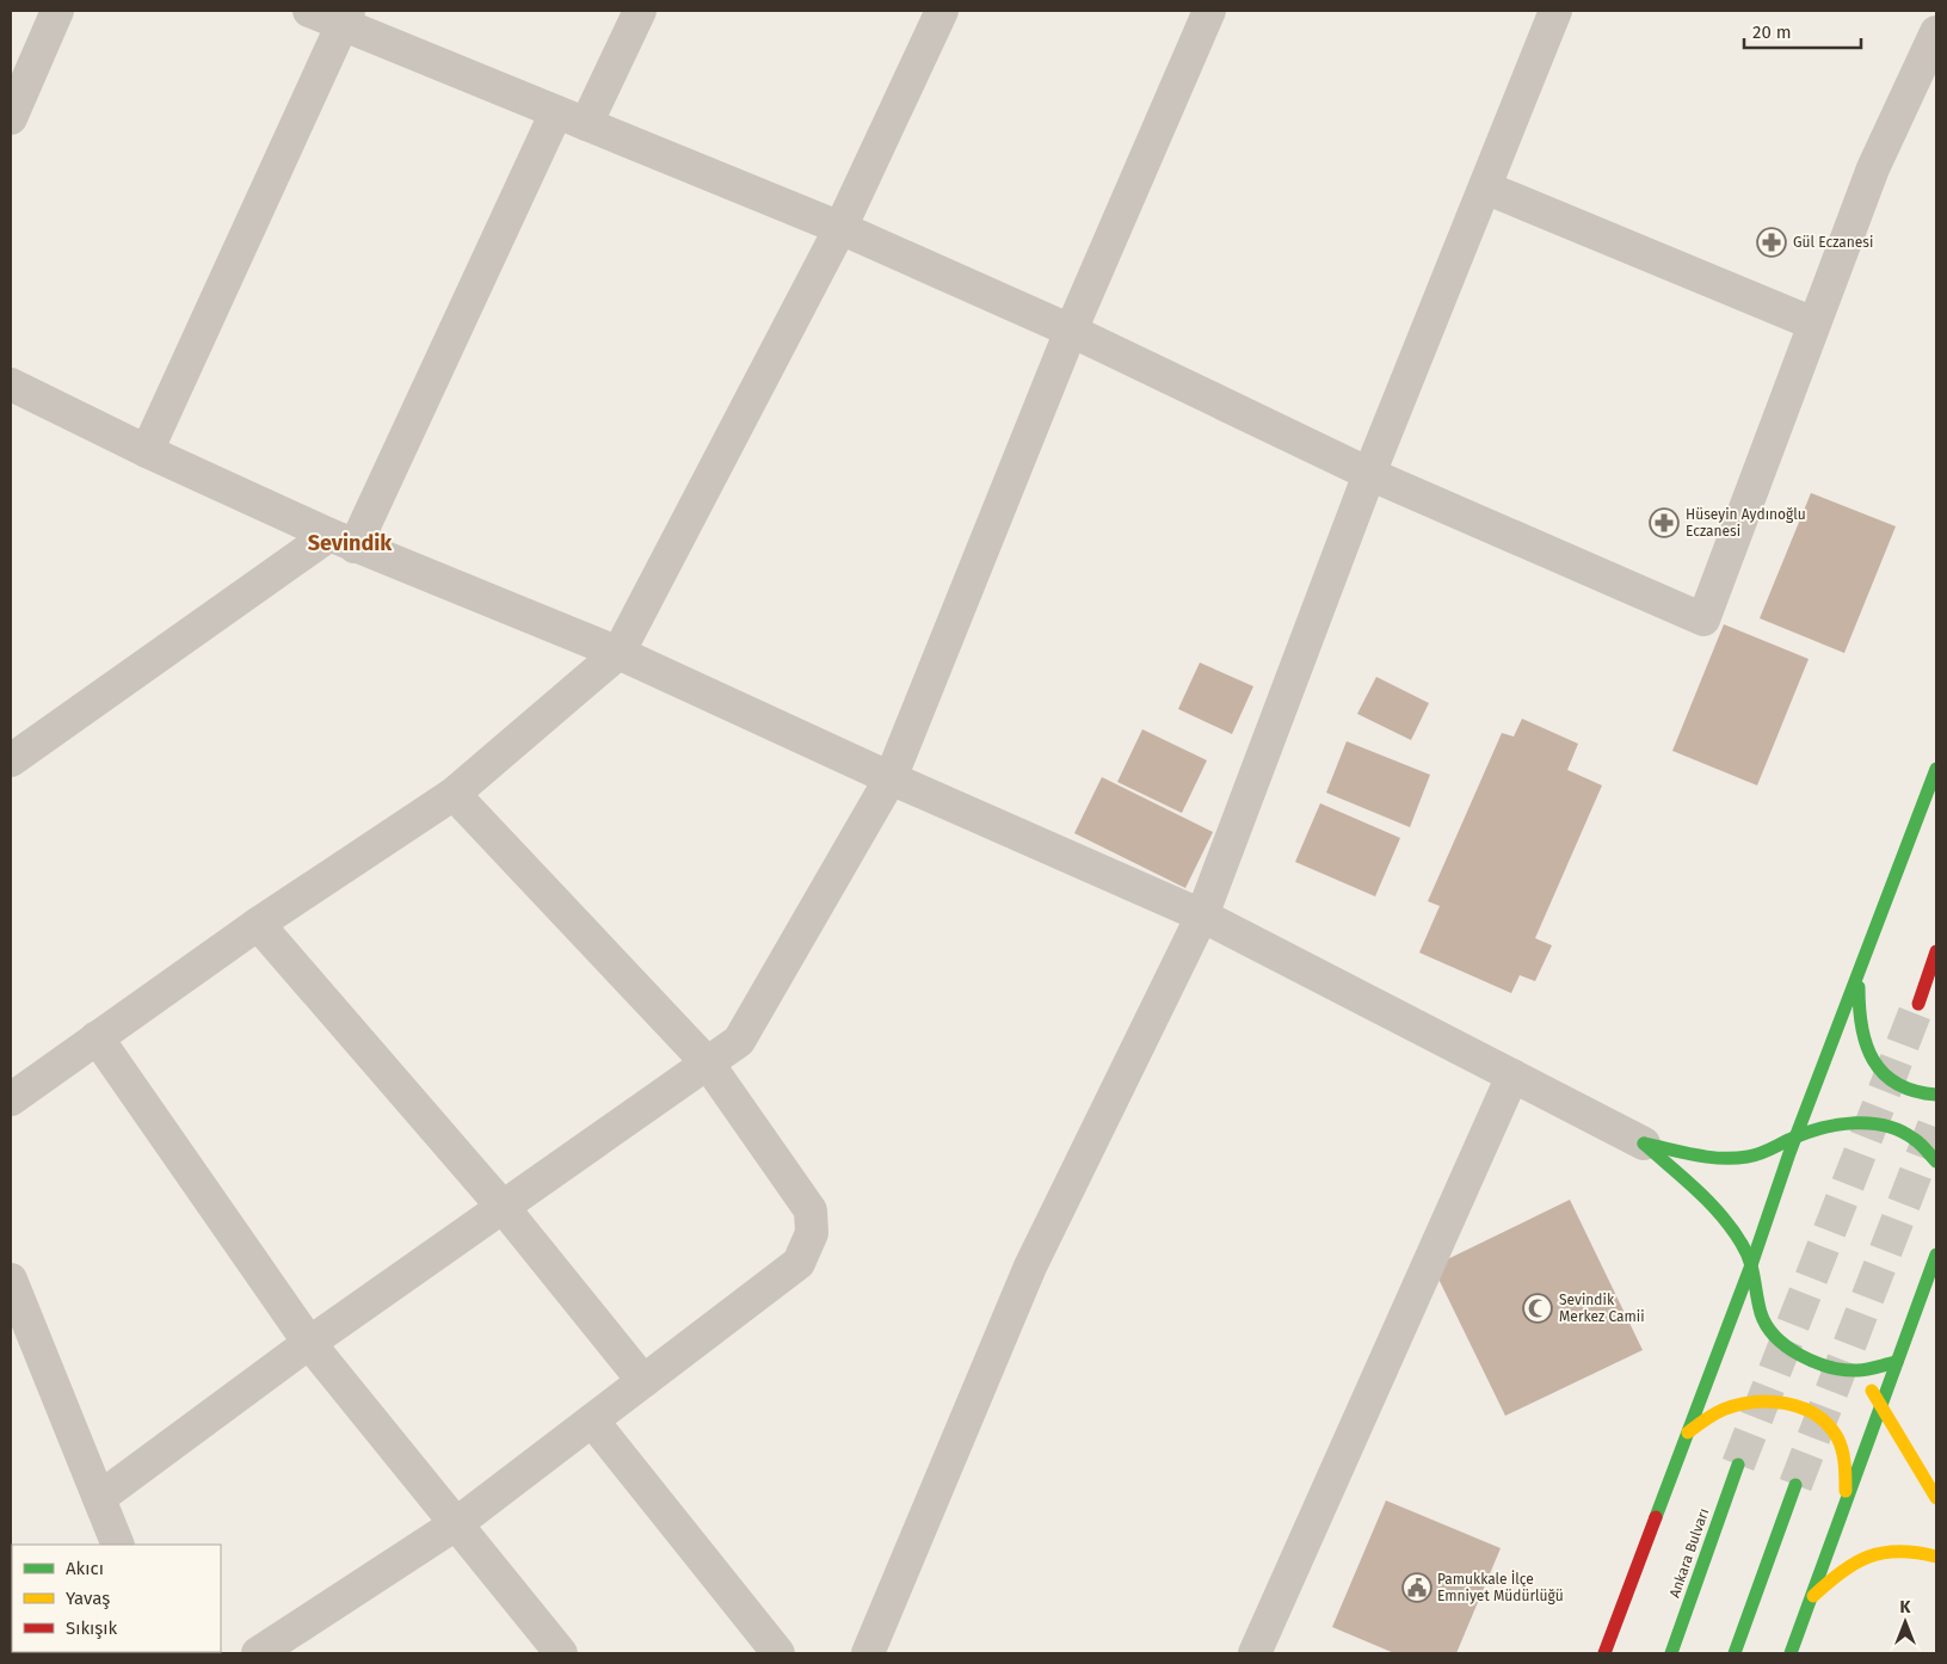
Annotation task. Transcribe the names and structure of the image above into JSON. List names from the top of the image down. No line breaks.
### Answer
{"streets":{"main road":["Ankara Bulvarı"]},"districts":["Sevindik"],"places":{"pharmacy":["Gül Eczanesi","Hüseyin Aydınoğlu Eczanesi"],"mosque":["Sevindik Merkez Camii"],"public building":["Pamukkale İlçe Emniyet Müdürlüğü"]},"legend":["Akıcı","Yavaş","Sıkışık"],"scale_bar":"20 m","north":"top"}
